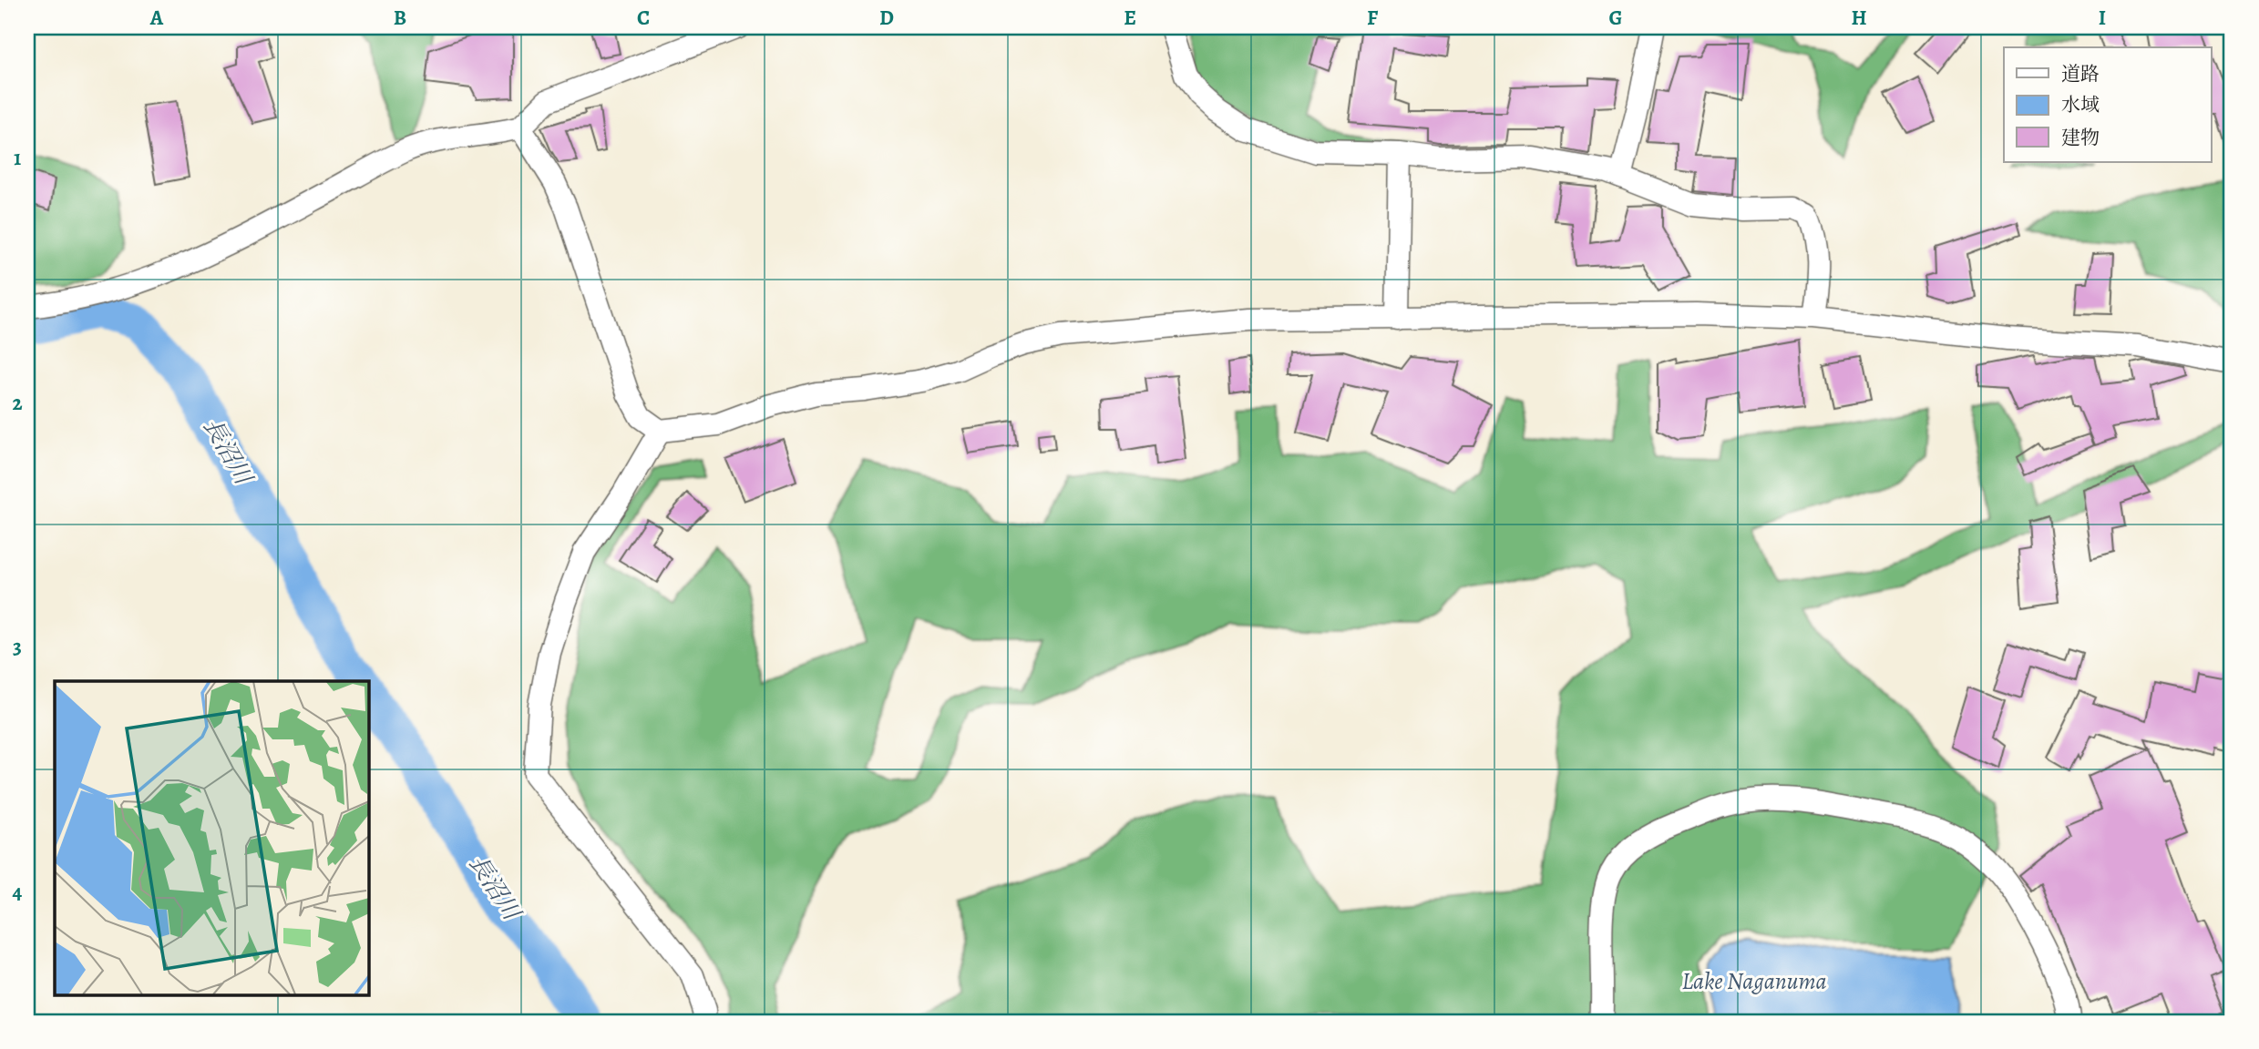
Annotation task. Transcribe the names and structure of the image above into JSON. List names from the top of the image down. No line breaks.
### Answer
{"water":["長沼川","Lake Naganuma"],"legend":["道路","水域","建物"],"grid":{"columns":["A","B","C","D","E","F","G","H","I"],"rows":["1","2","3","4"]}}
